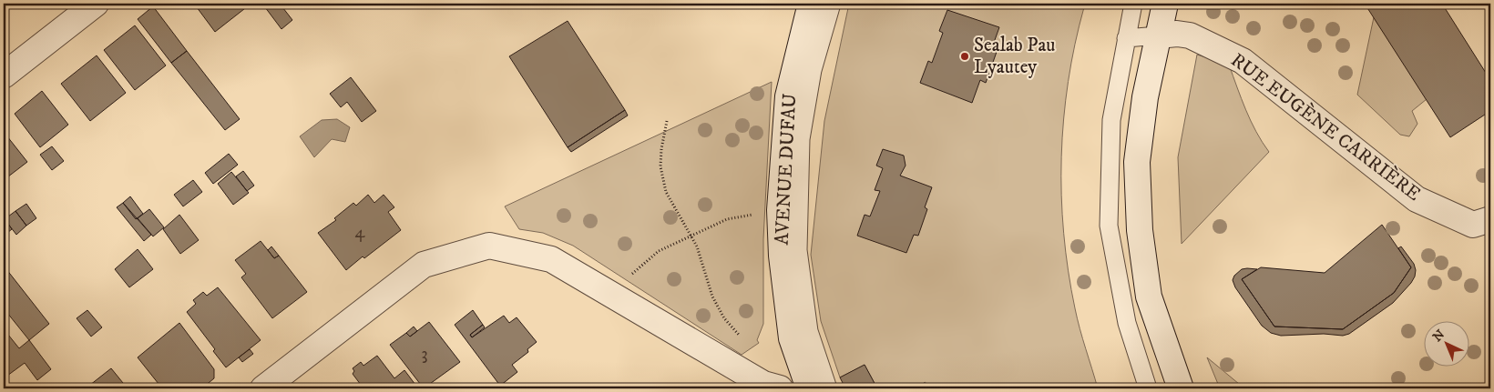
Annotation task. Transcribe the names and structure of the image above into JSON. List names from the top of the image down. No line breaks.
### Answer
{"streets":{"street":["RUE EUGÈNE CARRIÈRE","AVENUE DUFAU"]},"places":["Sealab Pau Lyautey"],"house_numbers":["4","3"],"north":"top left"}
